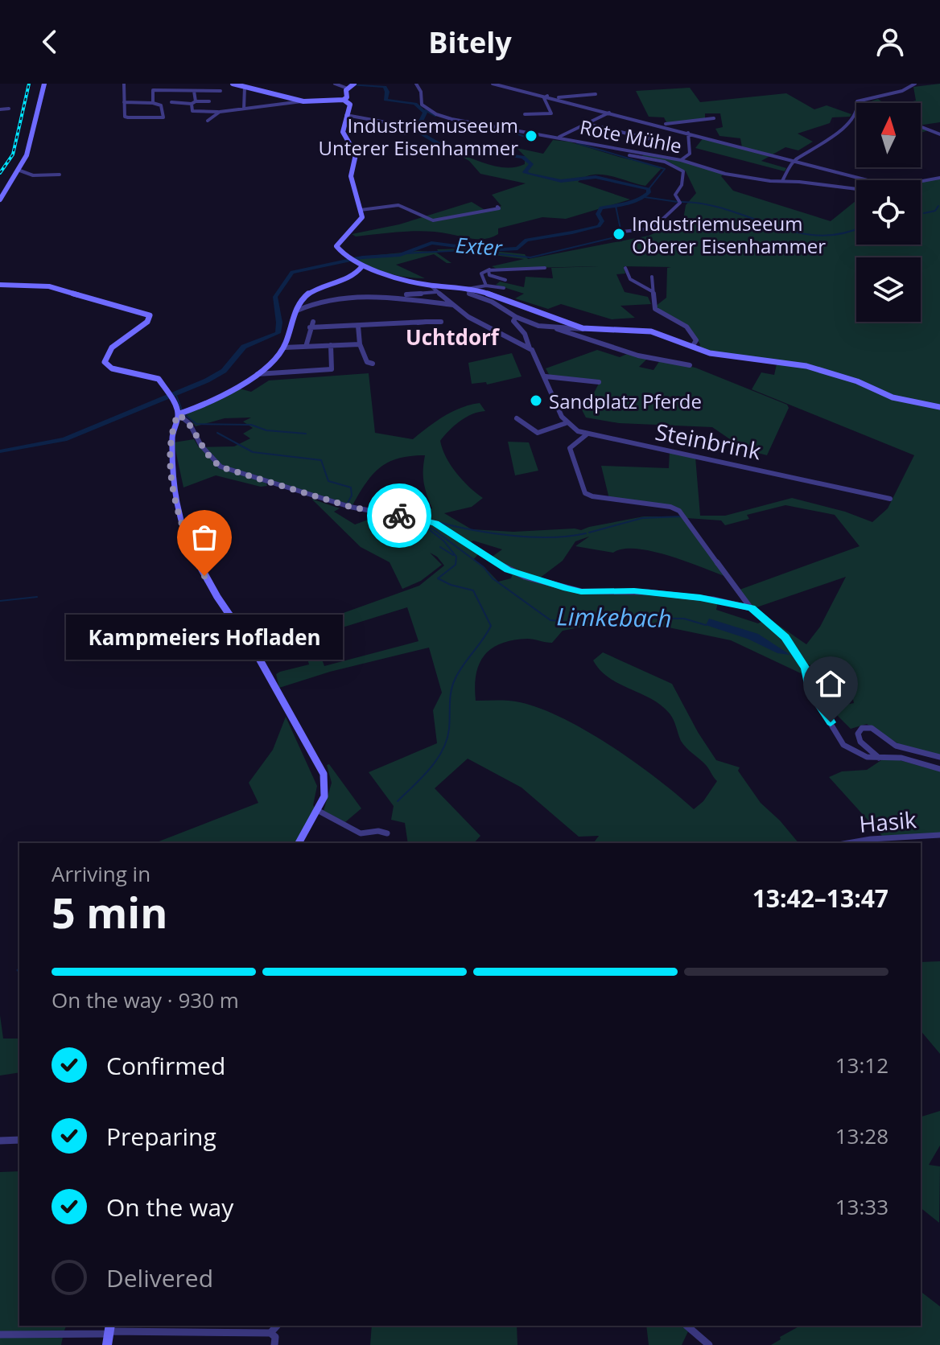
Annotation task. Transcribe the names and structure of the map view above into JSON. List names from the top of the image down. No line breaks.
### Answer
{"streets":{"street":["Rote Mühle","Steinbrink","Hasik"]},"districts":["Uchtdorf"],"water":["Exter","Limkebach"],"places":["Industriemuseeum Unterer Eisenhammer","Industriemuseeum Oberer Eisenhammer","Sandplatz Pferde","Kampmeiers Hofladen"],"north":"top","page":{"header":"Bitely","bubble":"Kampmeiers Hofladen","heading":["5 min","Arriving in","13:42–13:47"],"bar":"On the way · 930 m","list":[["Confirmed","13:12"],["Preparing","13:28"],["On the way","13:33"],"Delivered"]}}
